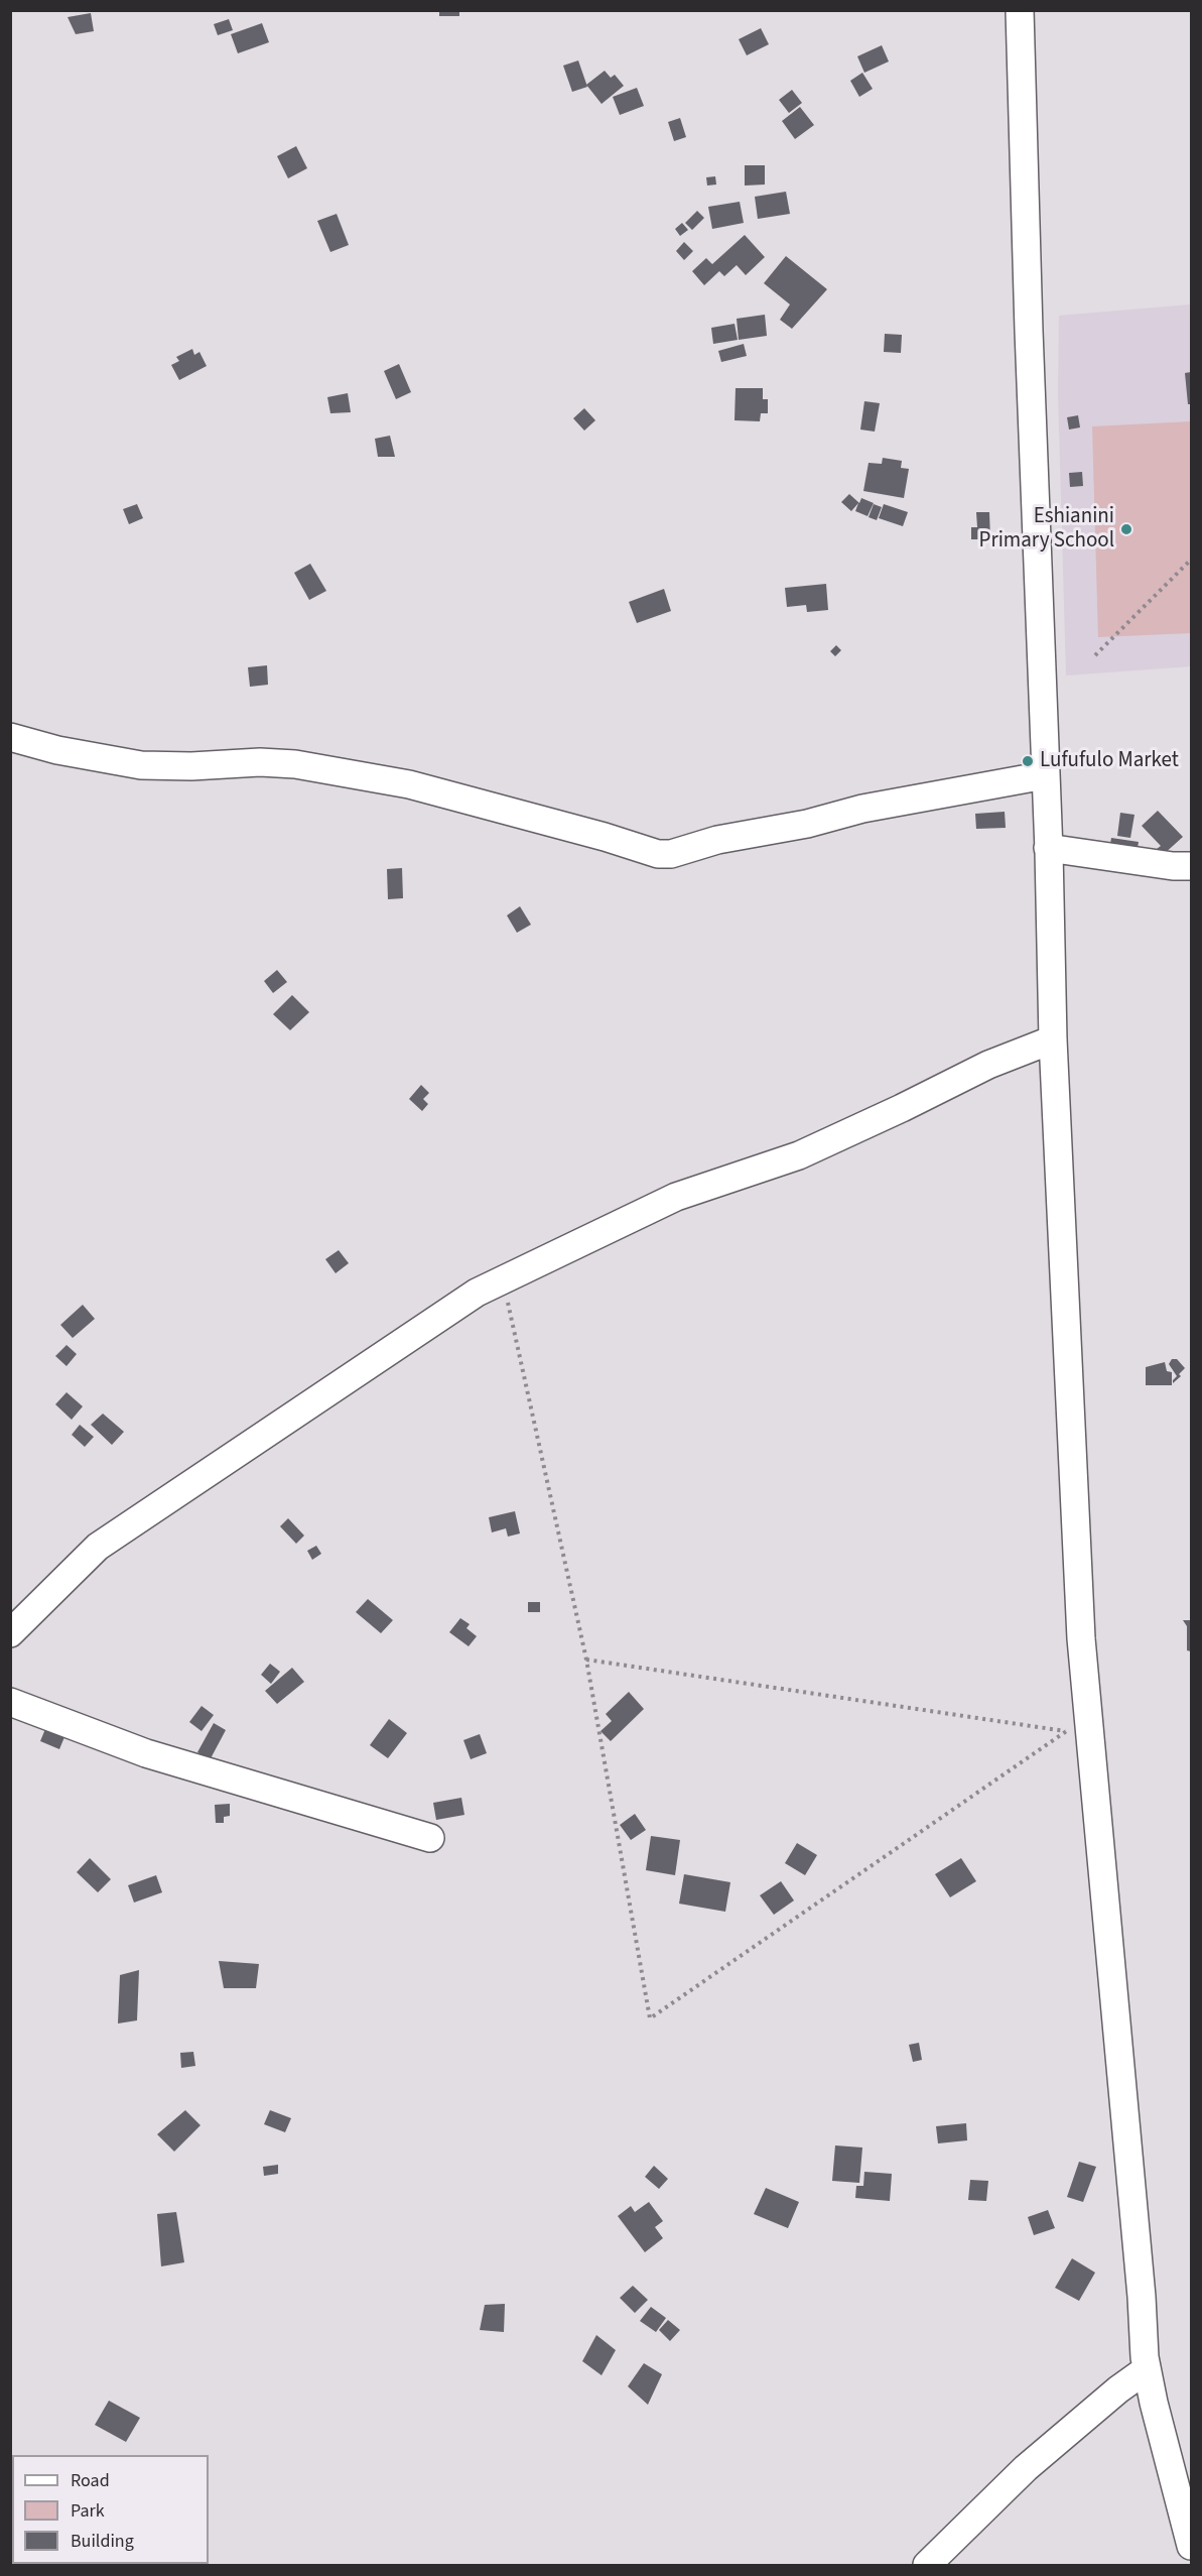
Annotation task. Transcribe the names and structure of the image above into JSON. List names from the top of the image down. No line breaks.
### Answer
{"places":["Eshianini Primary School","Lufufulo Market"],"legend":["Road","Park","Building"]}
